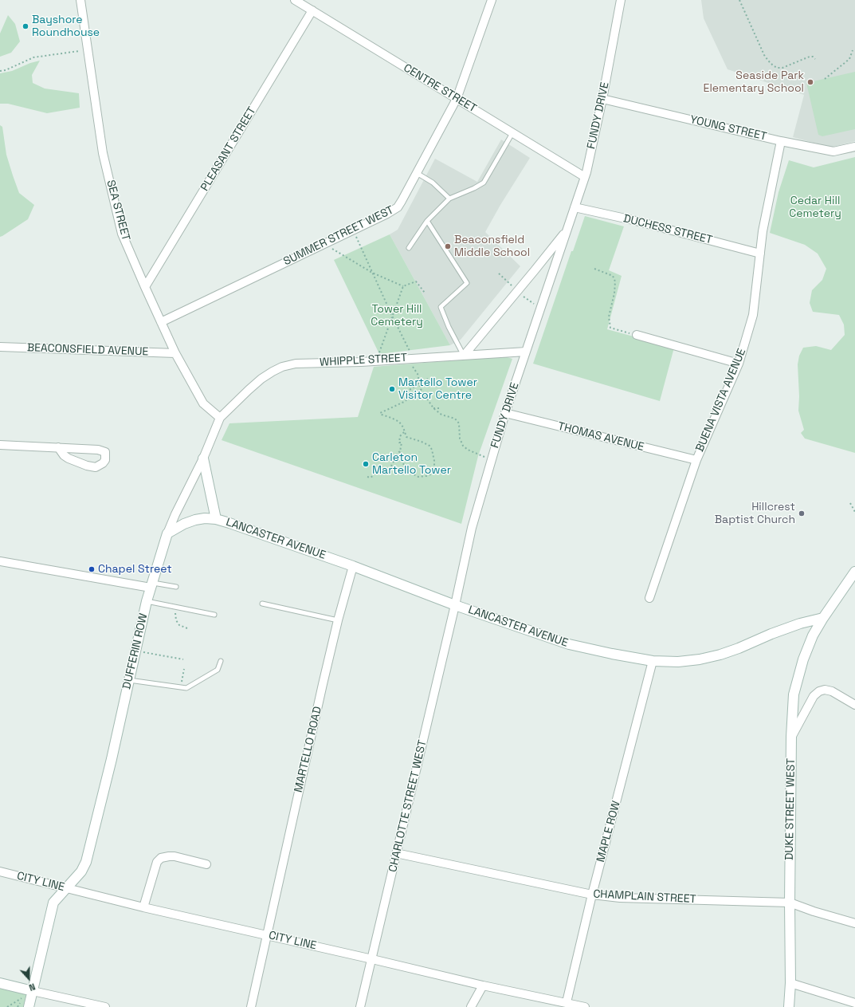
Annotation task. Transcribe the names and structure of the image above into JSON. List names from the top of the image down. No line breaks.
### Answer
{"streets":{"street":["CENTRE STREET","FUNDY DRIVE","YOUNG STREET","PLEASANT STREET","SEA STREET","DUCHESS STREET","SUMMER STREET WEST","BEACONSFIELD AVENUE","WHIPPLE STREET","BUENA VISTA AVENUE","THOMAS AVENUE","LANCASTER AVENUE","DUFFERIN ROW","MARTELLO ROAD","CHARLOTTE STREET WEST","DUKE STREET WEST","MAPLE ROW","CITY LINE","CHAMPLAIN STREET"]},"crossings":[["CENTRE STREET","FUNDY DRIVE"],["CENTRE STREET","PLEASANT STREET"],["CENTRE STREET","SUMMER STREET WEST"],["FUNDY DRIVE","YOUNG STREET"],["FUNDY DRIVE","DUCHESS STREET"],["FUNDY DRIVE","WHIPPLE STREET"],["FUNDY DRIVE","THOMAS AVENUE"],["FUNDY DRIVE","LANCASTER AVENUE"],["FUNDY DRIVE","CHARLOTTE STREET WEST"],["YOUNG STREET","BUENA VISTA AVENUE"],["PLEASANT STREET","SEA STREET"],["SEA STREET","SUMMER STREET WEST"],["SEA STREET","BEACONSFIELD AVENUE"],["SEA STREET","WHIPPLE STREET"],["SEA STREET","DUFFERIN ROW"],["DUCHESS STREET","BUENA VISTA AVENUE"],["WHIPPLE STREET","DUFFERIN ROW"],["BUENA VISTA AVENUE","THOMAS AVENUE"],["LANCASTER AVENUE","DUFFERIN ROW"],["LANCASTER AVENUE","MARTELLO ROAD"],["LANCASTER AVENUE","CHARLOTTE STREET WEST"],["LANCASTER AVENUE","DUKE STREET WEST"],["LANCASTER AVENUE","MAPLE ROW"],["DUFFERIN ROW","CITY LINE"],["MARTELLO ROAD","CITY LINE"],["CHARLOTTE STREET WEST","CITY LINE"],["CHARLOTTE STREET WEST","CHAMPLAIN STREET"],["DUKE STREET WEST","CHAMPLAIN STREET"],["MAPLE ROW","CITY LINE"],["MAPLE ROW","CHAMPLAIN STREET"]],"parks":["Cedar Hill Cemetery","Tower Hill Cemetery"],"places":["Bayshore Roundhouse","Seaside Park Elementary School","Beaconsfield Middle School","Martello Tower Visitor Centre","Carleton Martello Tower","Hillcrest Baptist Church","Chapel Street"],"north":"bottom"}
